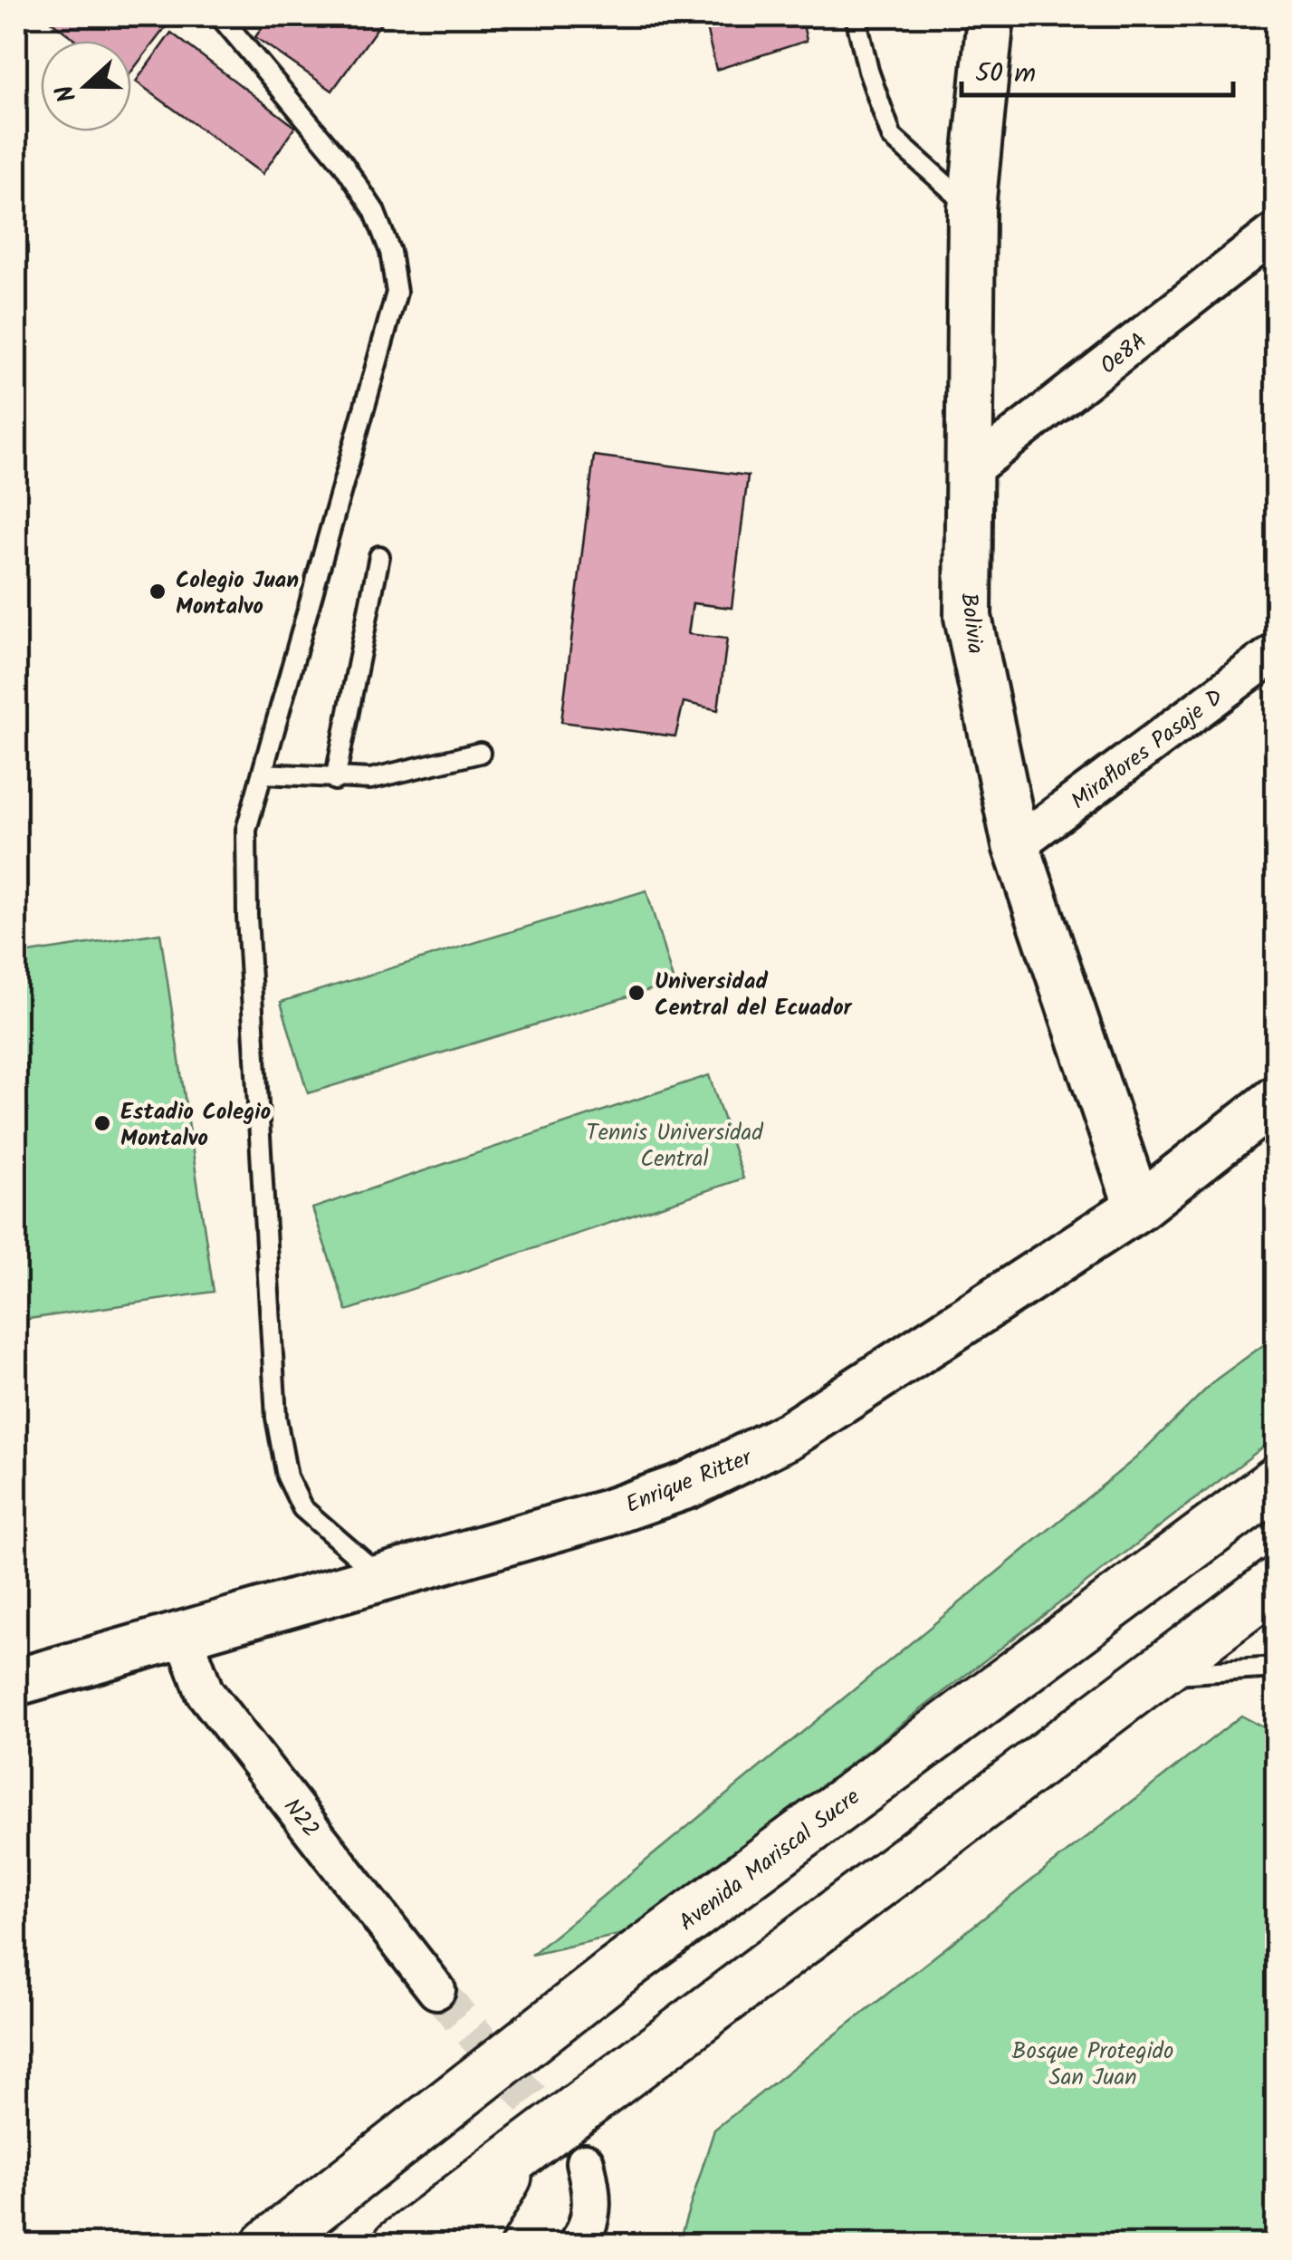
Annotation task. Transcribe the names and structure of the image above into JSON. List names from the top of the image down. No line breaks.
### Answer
{"streets":{"main road":["Avenida Mariscal Sucre"],"street":["Oe8A","Bolivia","Miraflores Pasaje D","Enrique Ritter","N22"]},"crossings":[["Oe8A","Bolivia"],["Bolivia","Miraflores Pasaje D"],["Bolivia","Enrique Ritter"],["Enrique Ritter","N22"]],"parks":["Tennis Universidad Central","Bosque Protegido San Juan"],"places":["Colegio Juan Montalvo","Universidad Central del Ecuador","Estadio Colegio Montalvo"],"scale_bar":"50 m","north":"left"}
